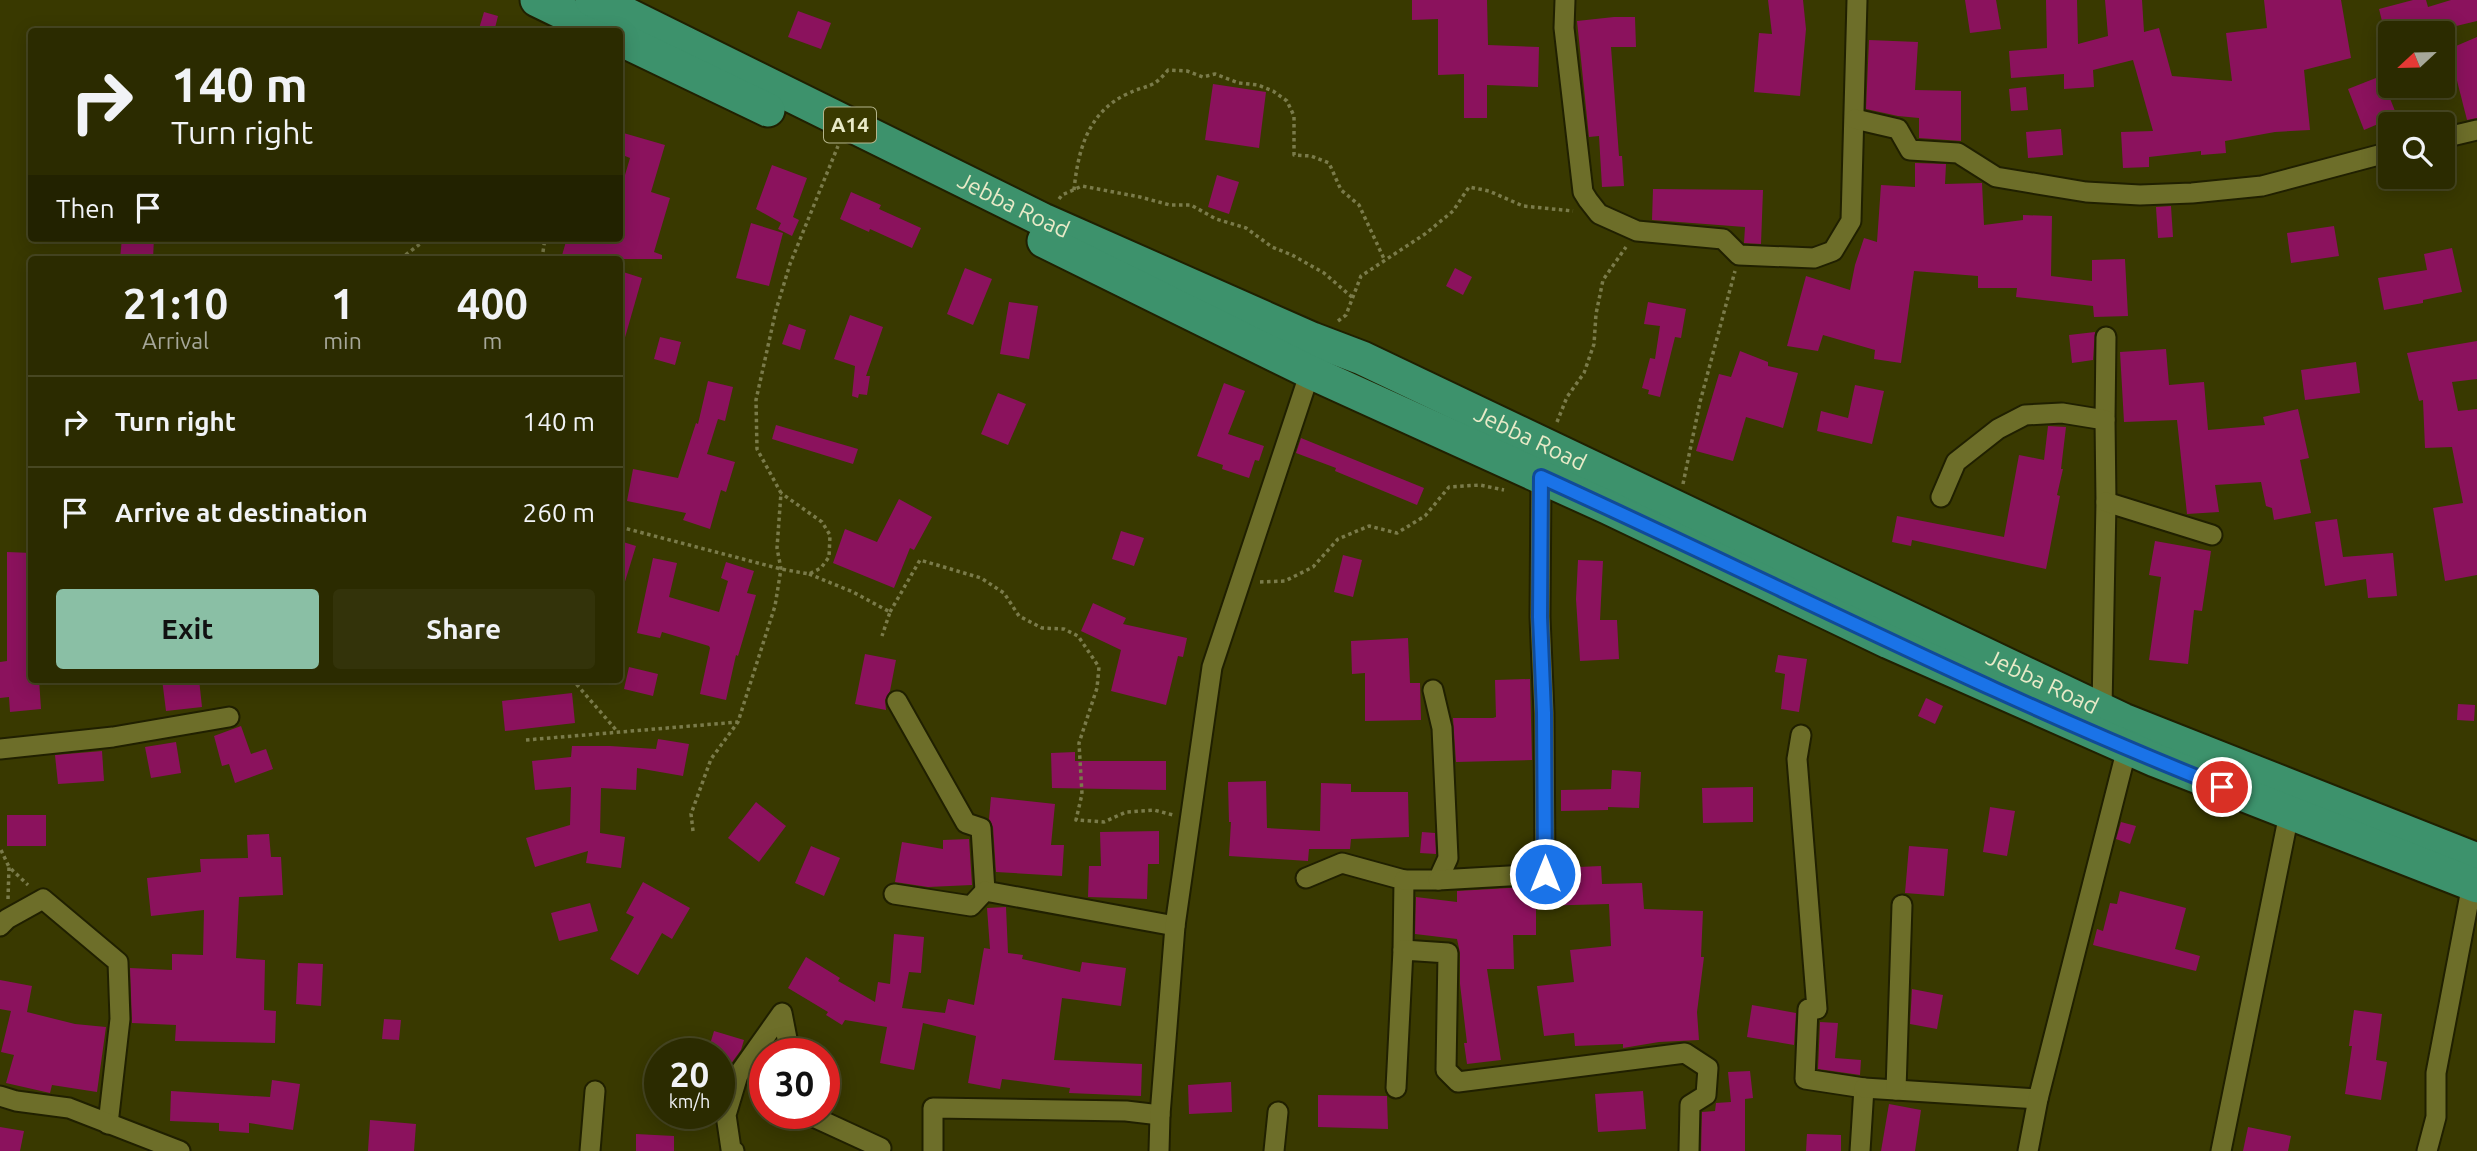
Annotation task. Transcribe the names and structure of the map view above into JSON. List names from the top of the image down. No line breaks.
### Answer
{"streets":{"highway":["A14","Jebba Road"]},"north":"left","page":{"turn":["140 m","Turn right"],"then":"Then","eta":["21:10","Arrival","1","min","400","m"],"list":[{"name":"Turn right","value":"140 m"},{"name":"Arrive at destination","value":"260 m"}],"buttons":["Exit","Share"],"speed":"20 km/h","limit":"30"}}
